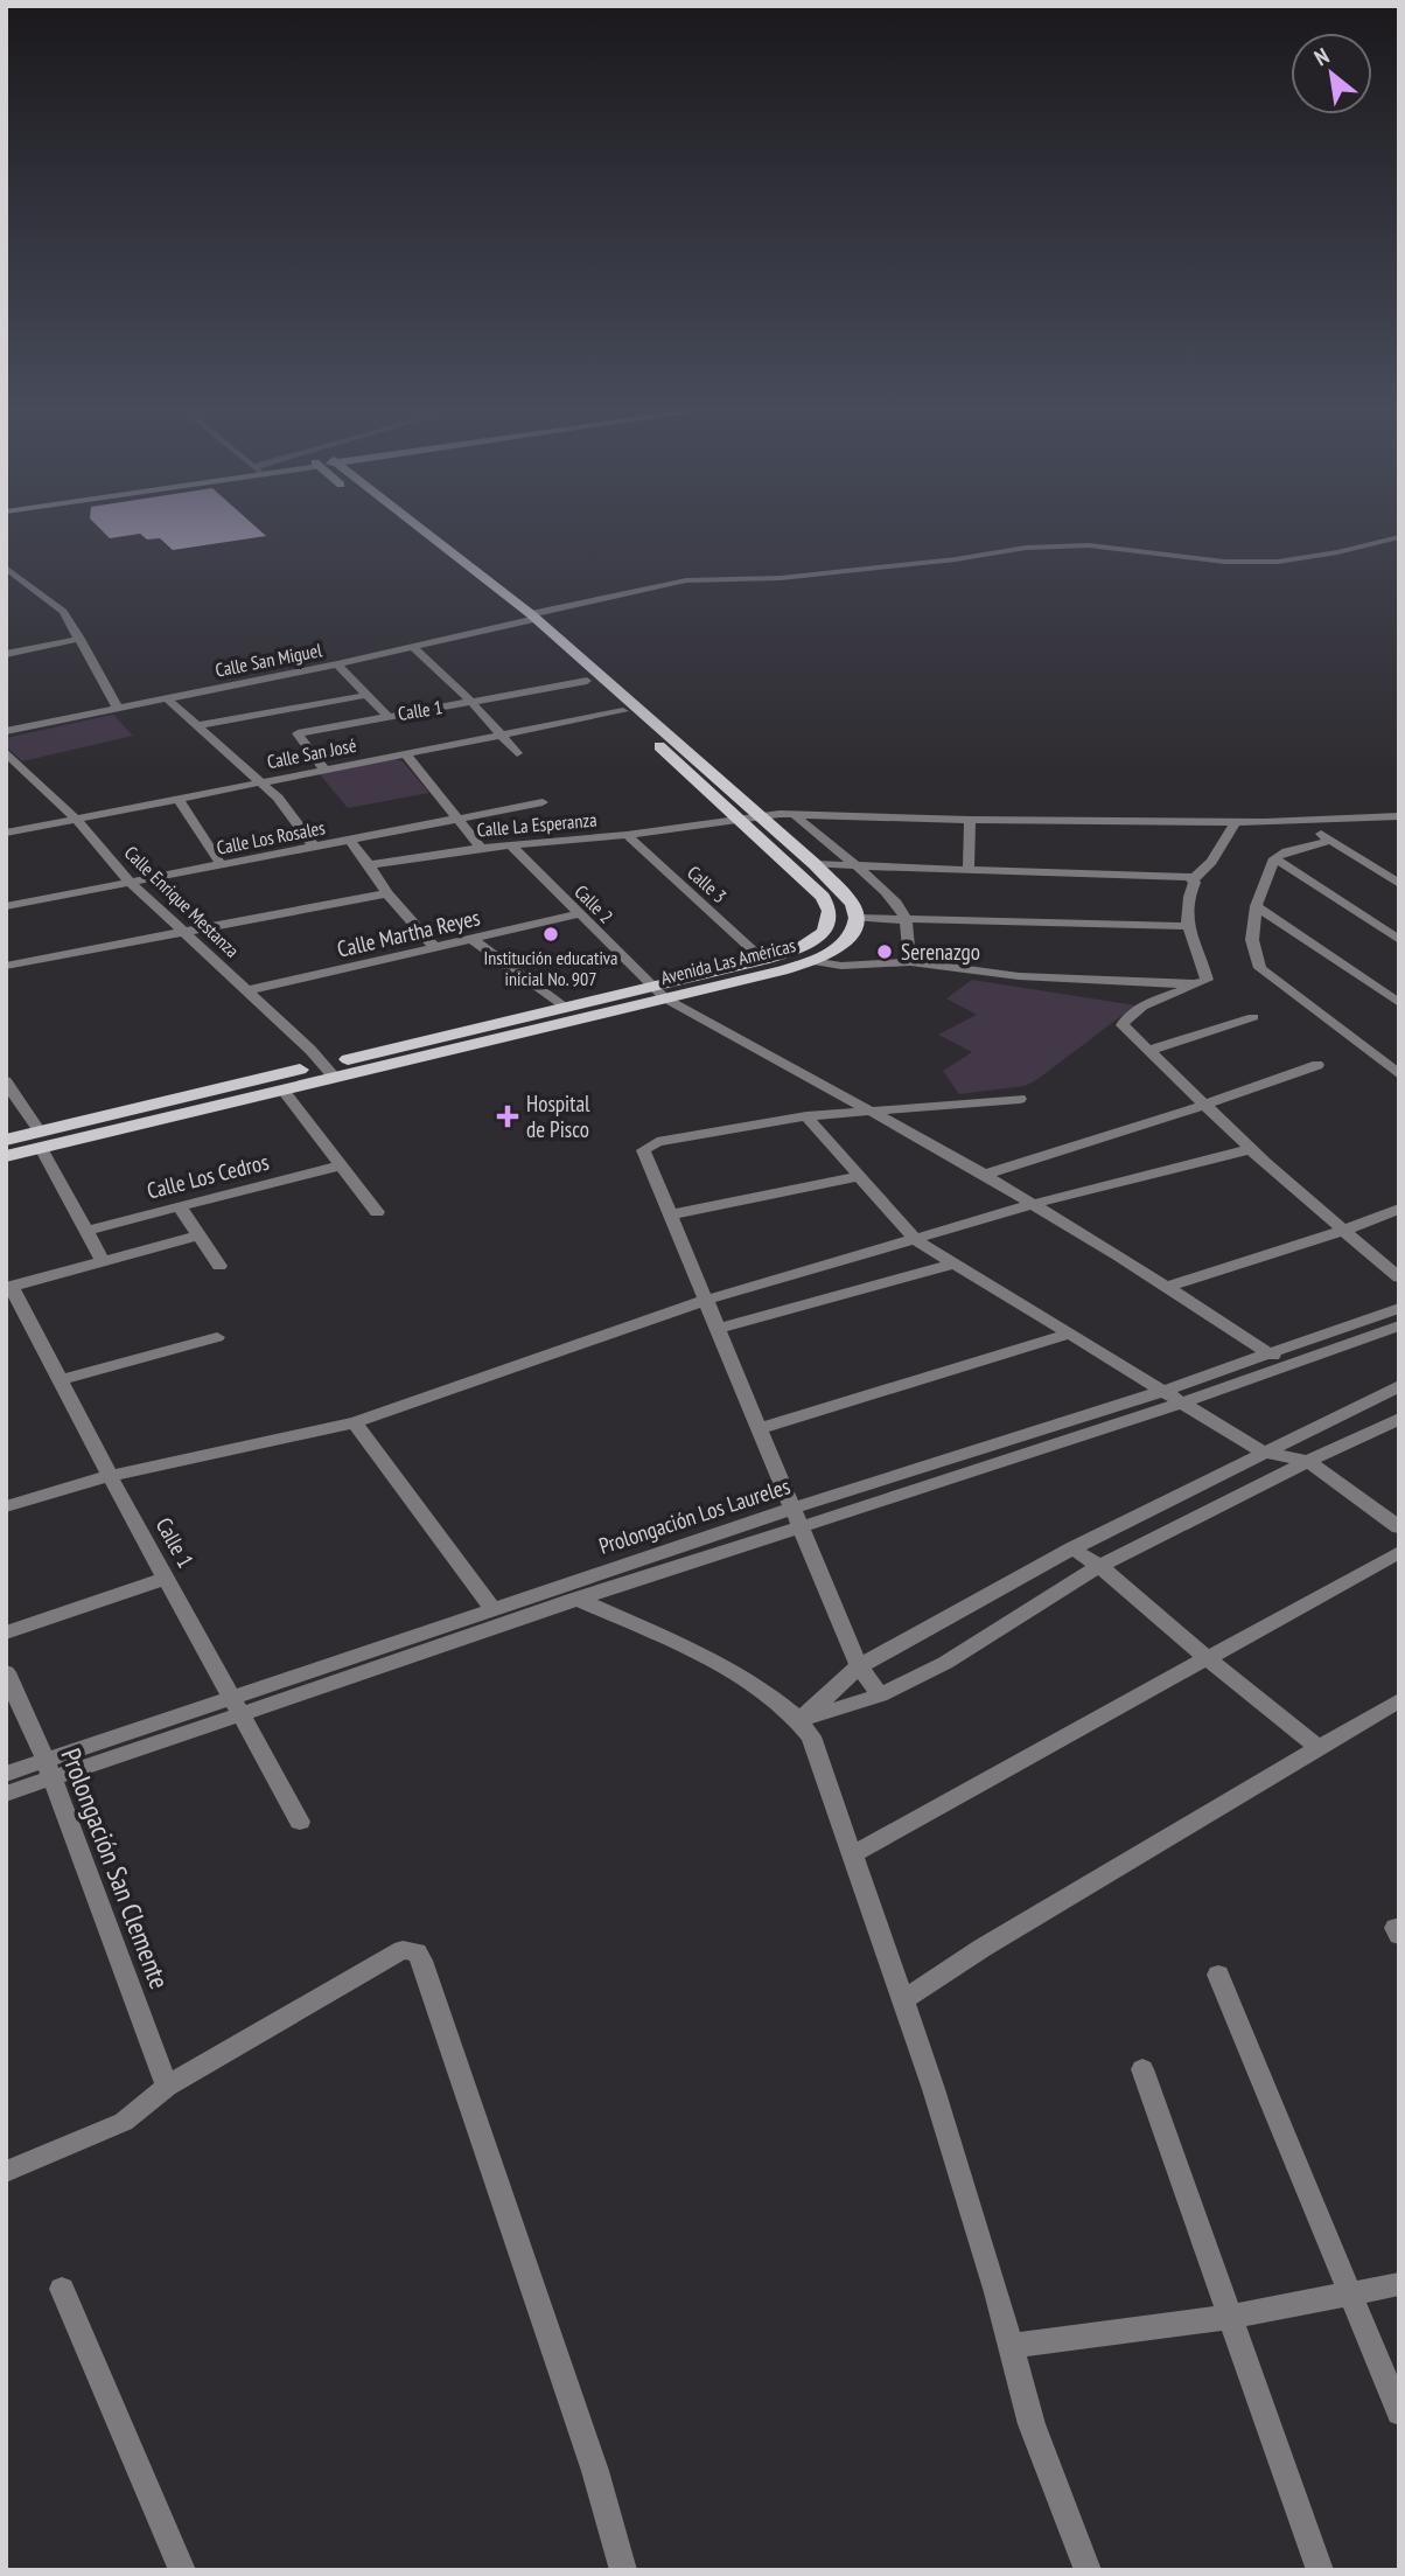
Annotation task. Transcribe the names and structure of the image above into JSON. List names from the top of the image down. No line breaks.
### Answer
{"streets":{"main road":["Avenida Las Américas"],"street":["Calle San Miguel","Calle 1","Calle San José","Calle La Esperanza","Calle Los Rosales","Calle 3","Calle Enrique Mestanza","Calle 2","Calle Martha Reyes","Calle Los Cedros","Prolongación Los Laureles","Prolongación San Clemente"]},"crossings":[["Calle San Miguel","Avenida Las Américas"],["Calle 1","Avenida Las Américas"],["Calle 1","Prolongación Los Laureles"],["Calle San José","Calle Enrique Mestanza"],["Calle San José","Avenida Las Américas"],["Calle La Esperanza","Calle 3"],["Calle La Esperanza","Calle 2"],["Calle La Esperanza","Avenida Las Américas"],["Calle Los Rosales","Calle Enrique Mestanza"],["Calle 3","Avenida Las Américas"],["Calle Enrique Mestanza","Calle Martha Reyes"],["Calle Enrique Mestanza","Avenida Las Américas"],["Calle 2","Calle Martha Reyes"],["Calle 2","Avenida Las Américas"],["Calle 2","Prolongación Los Laureles"],["Prolongación Los Laureles","Prolongación San Clemente"]],"places":{"other":["Institución educativa inicial No. 907","Serenazgo"],"health":["Hospital de Pisco"]},"north":"top left"}
